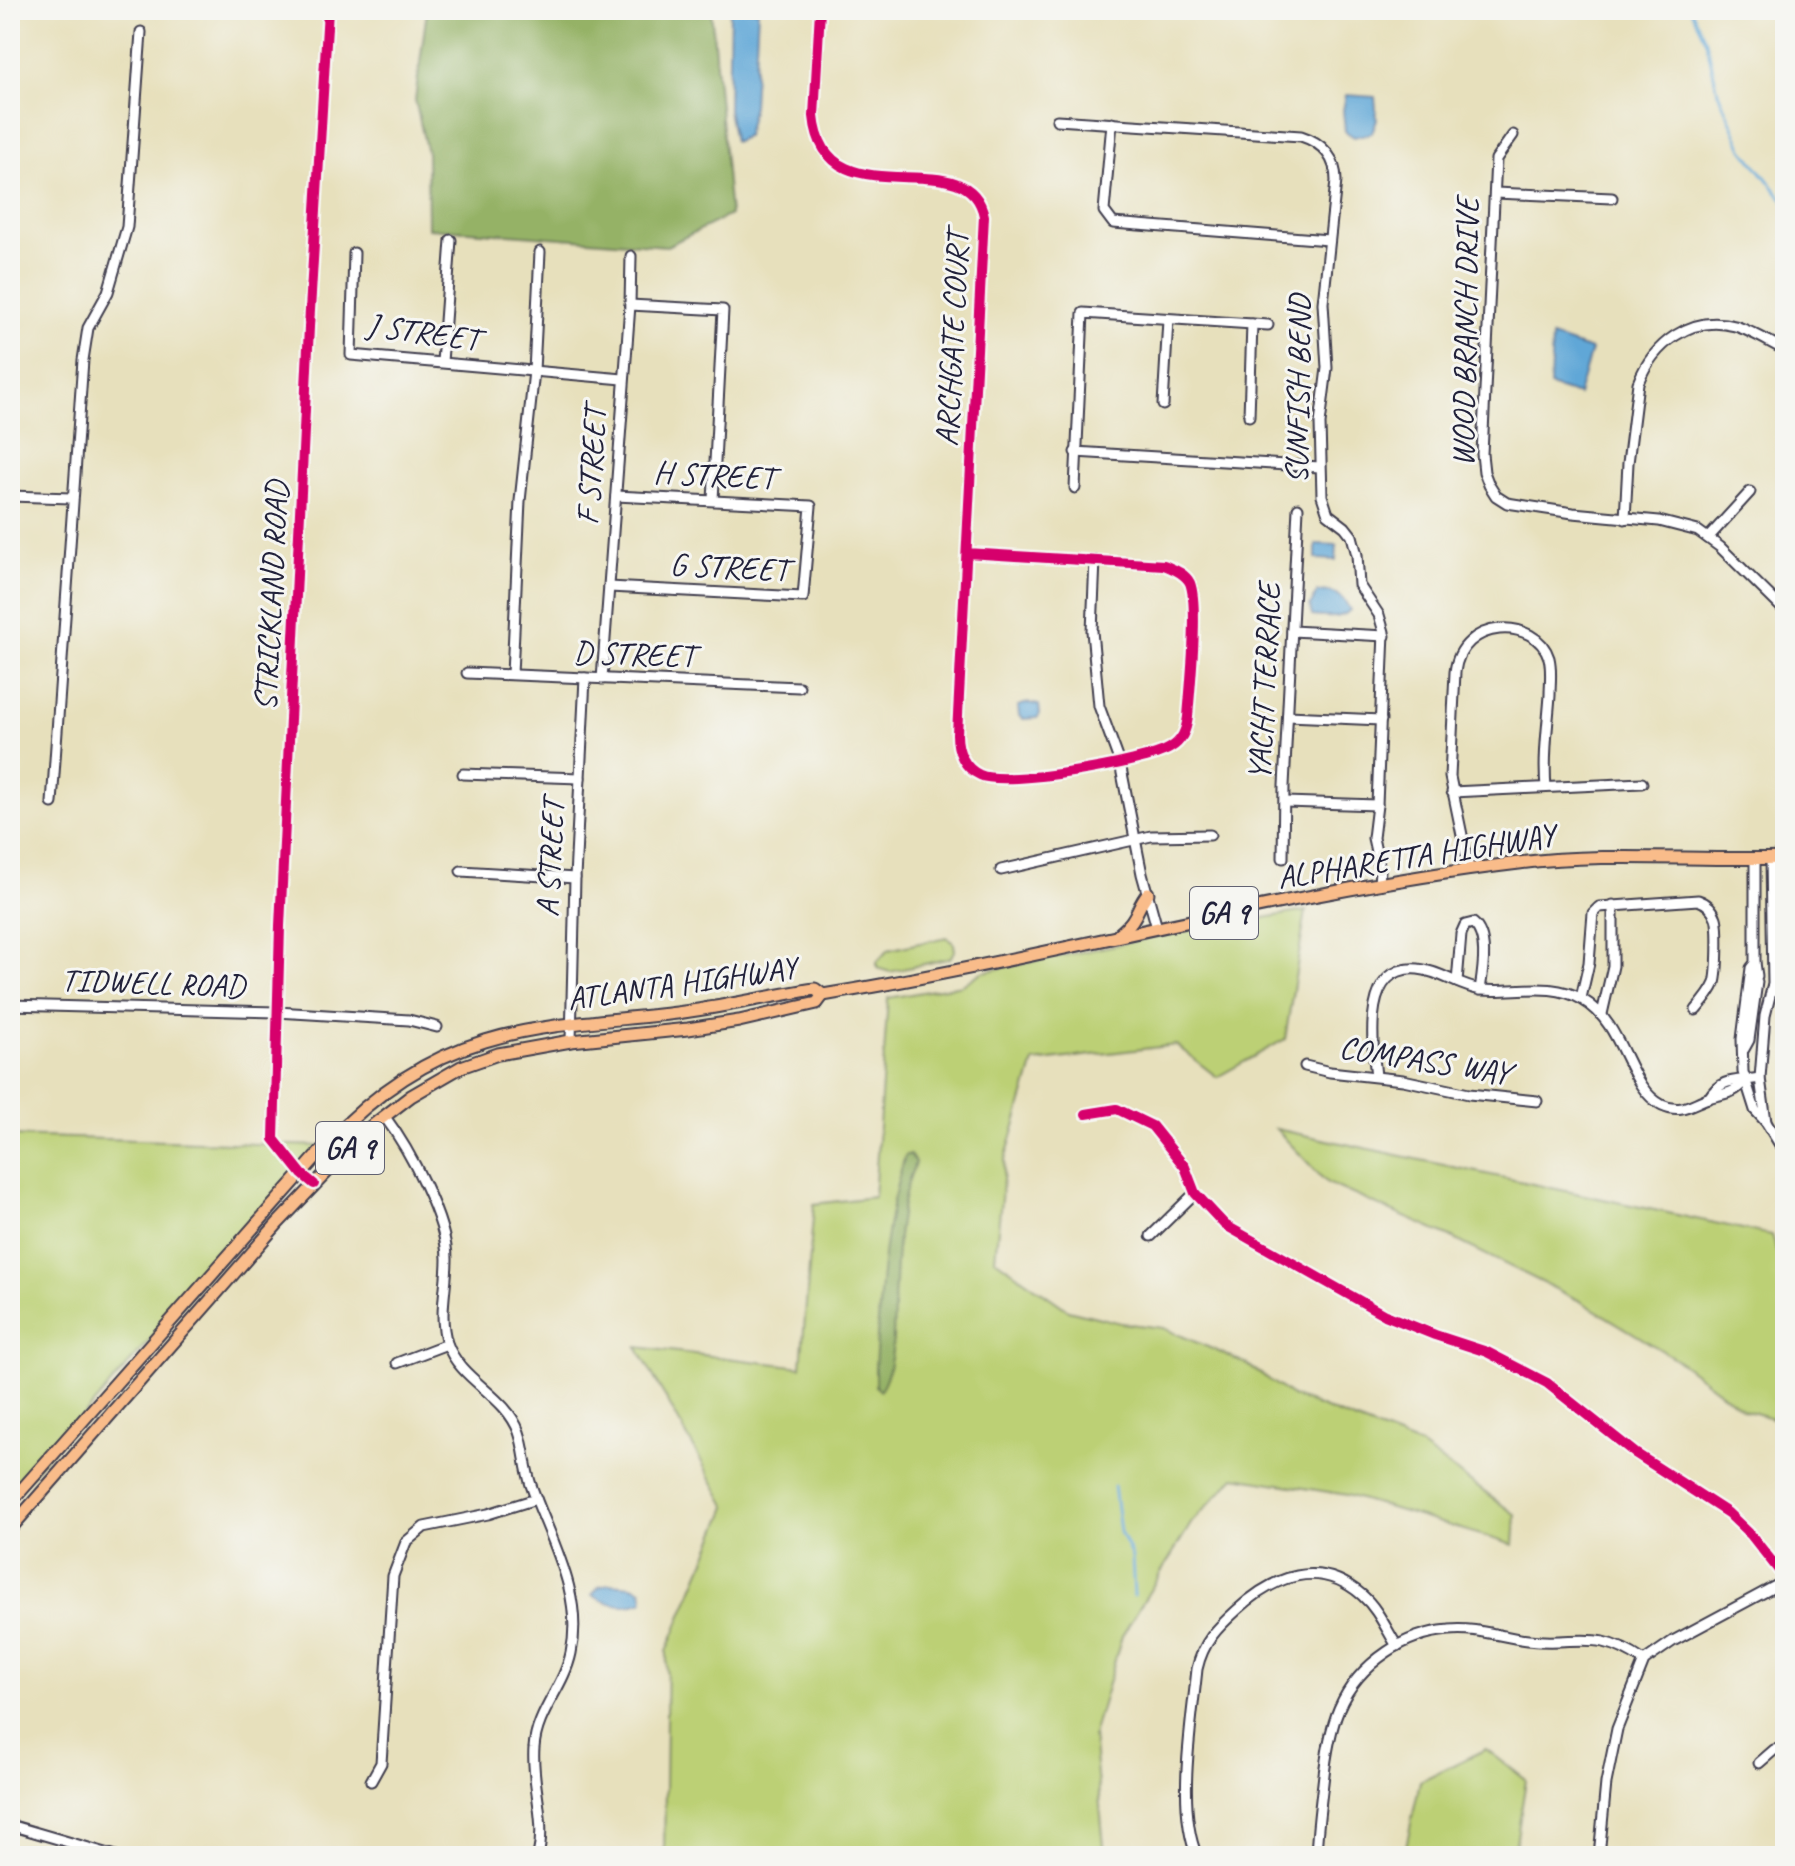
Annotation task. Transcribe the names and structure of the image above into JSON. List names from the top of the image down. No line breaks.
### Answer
{"streets":{"main road":["ALPHARETTA HIGHWAY","GA 9","ATLANTA HIGHWAY"],"street":["J STREET","WOOD BRANCH DRIVE","ARCHGATE COURT","SUNFISH BEND","F STREET","H STREET","G STREET","STRICKLAND ROAD","D STREET","YACHT TERRACE","A STREET","TIDWELL ROAD","COMPASS WAY"]},"crossings":[["J STREET","F STREET"],["SUNFISH BEND","ALPHARETTA HIGHWAY"],["F STREET","H STREET"],["F STREET","G STREET"],["F STREET","D STREET"],["H STREET","G STREET"],["STRICKLAND ROAD","TIDWELL ROAD"],["STRICKLAND ROAD","ATLANTA HIGHWAY"],["D STREET","A STREET"],["ALPHARETTA HIGHWAY","ATLANTA HIGHWAY"],["A STREET","ATLANTA HIGHWAY"]]}
